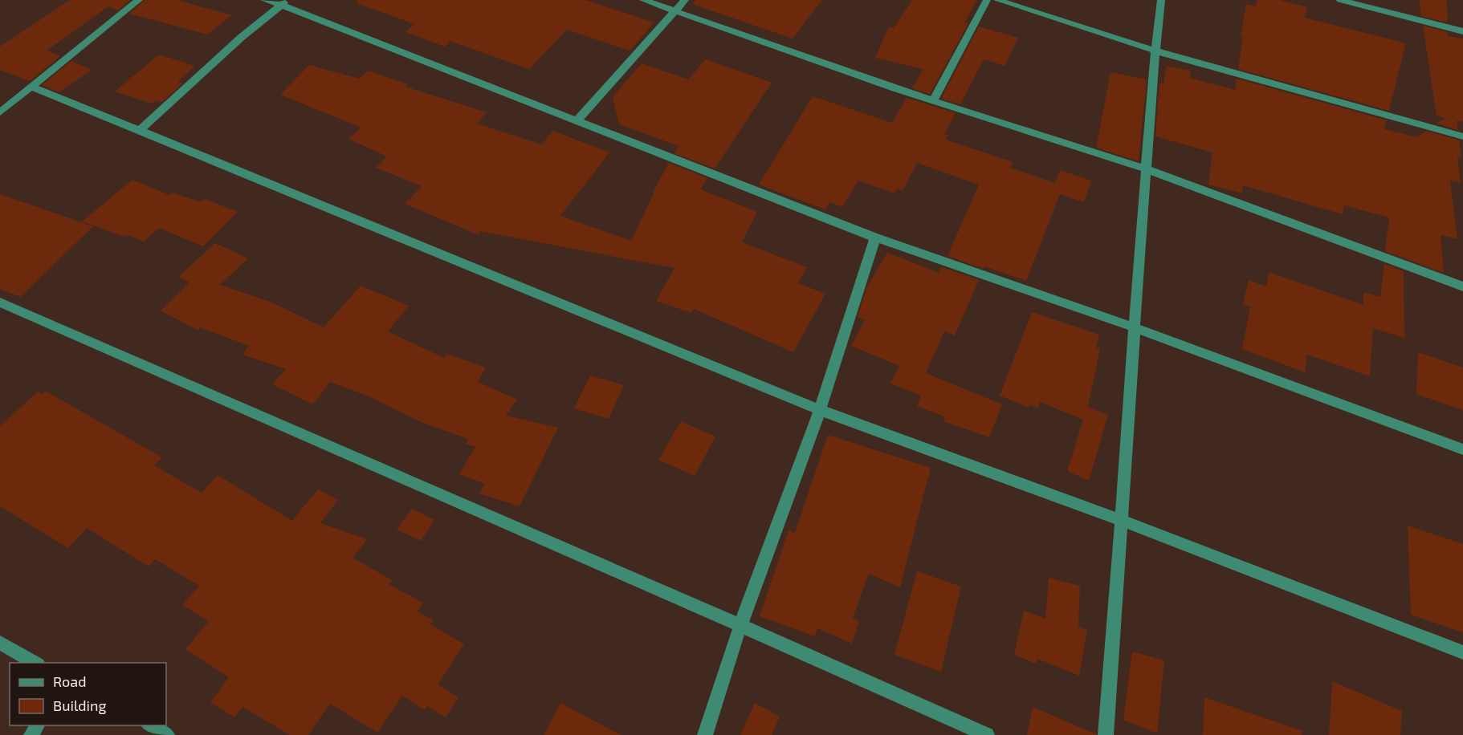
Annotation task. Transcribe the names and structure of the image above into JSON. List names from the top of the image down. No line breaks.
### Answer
{"legend":["Road","Building"]}
